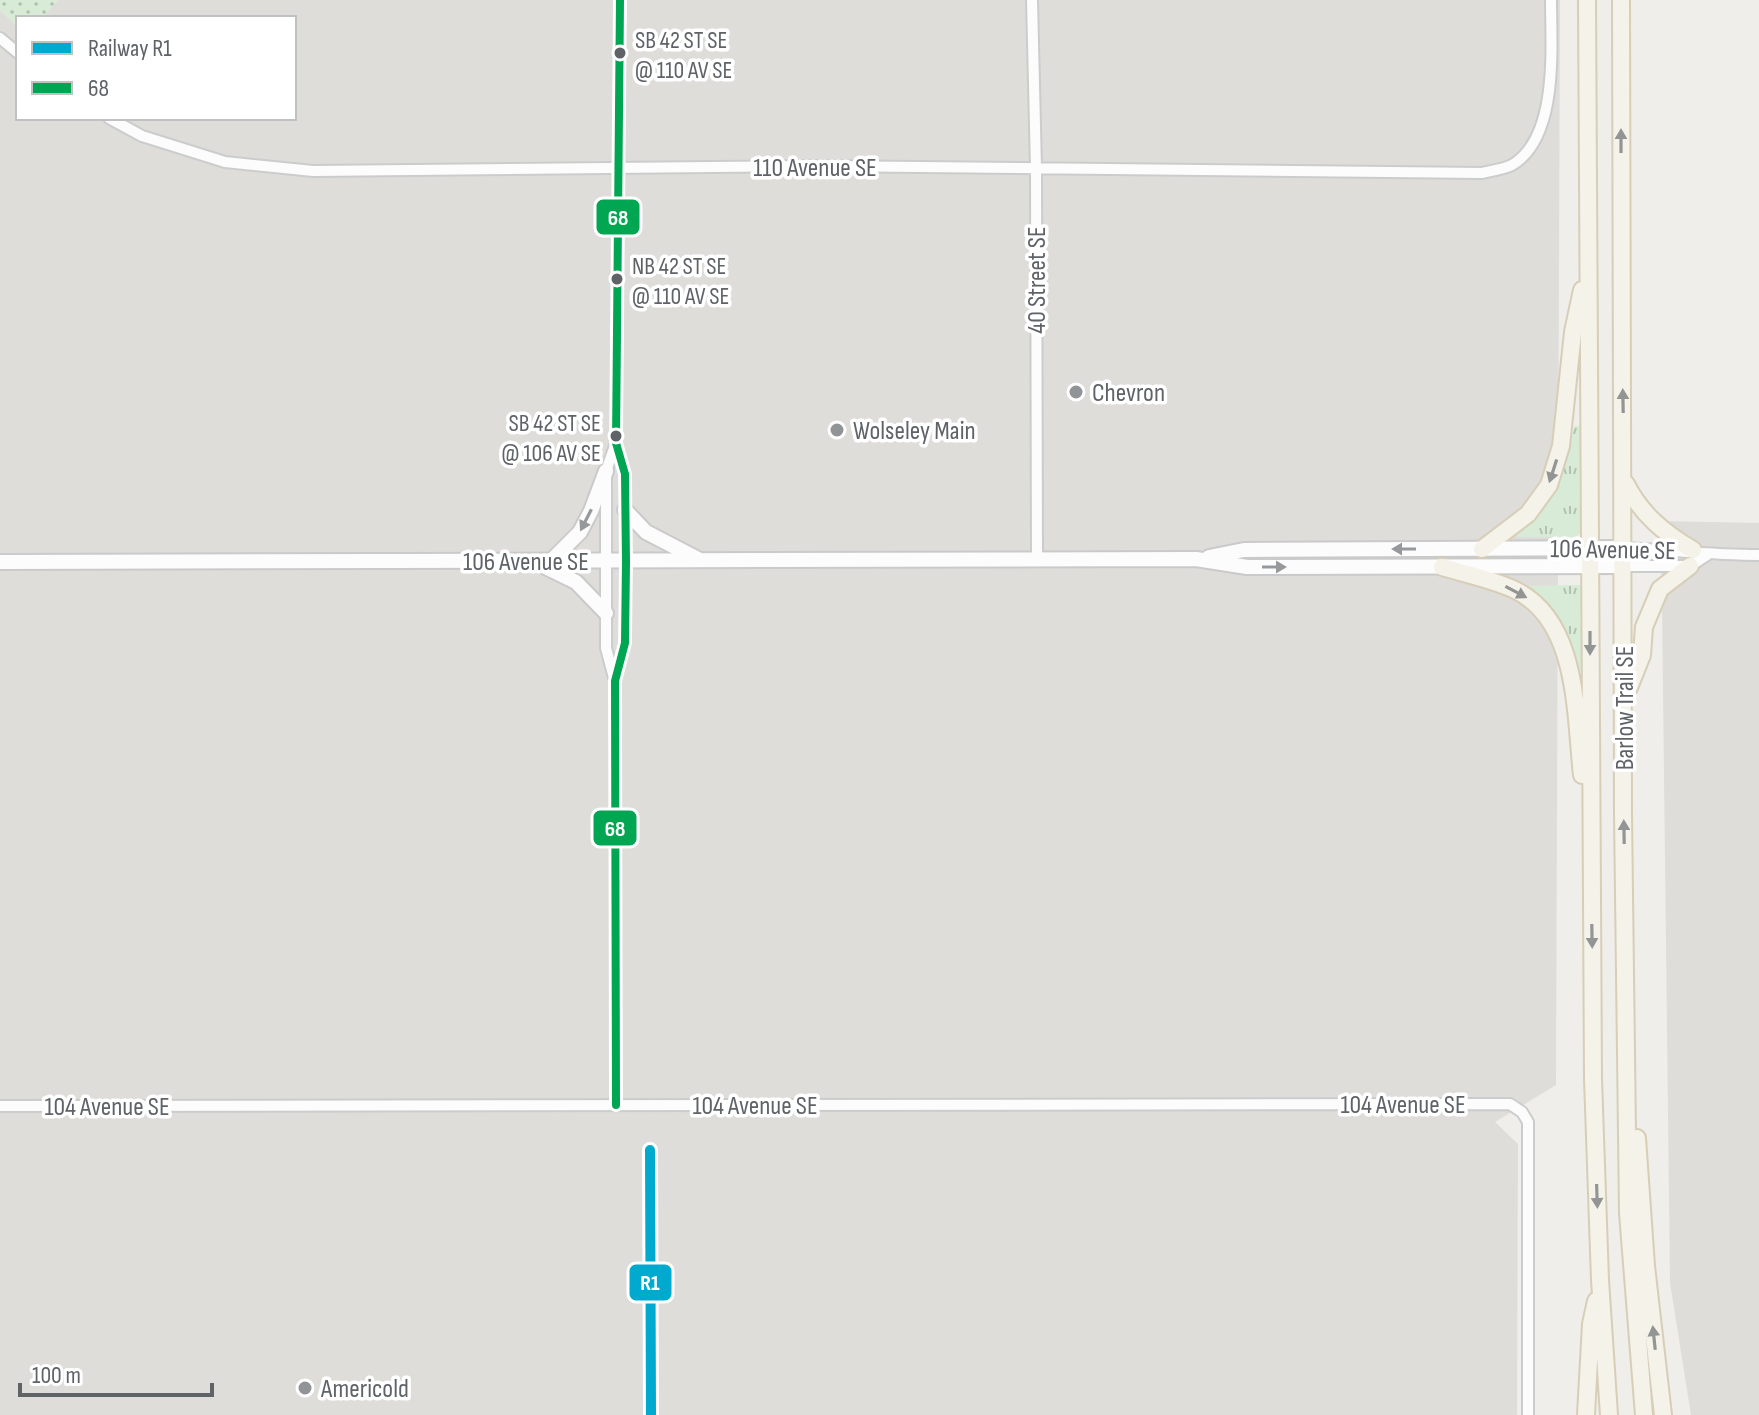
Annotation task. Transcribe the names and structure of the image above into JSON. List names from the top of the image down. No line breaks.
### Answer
{"streets":{"main road":["Barlow Trail SE"],"street":["110 Avenue SE","40 Street SE","106 Avenue SE","104 Avenue SE"]},"crossings":[["110 Avenue SE","40 Street SE"],["40 Street SE","106 Avenue SE"],["106 Avenue SE","Barlow Trail SE"]],"places":["SB 42 ST SE @ 110 AV SE","NB 42 ST SE @ 110 AV SE","Chevron","Wolseley Main","SB 42 ST SE @ 106 AV SE","Americold"],"lines":["transit line 68","rail line R1"],"legend":["Railway R1","68"],"scale_bar":"100 m"}
